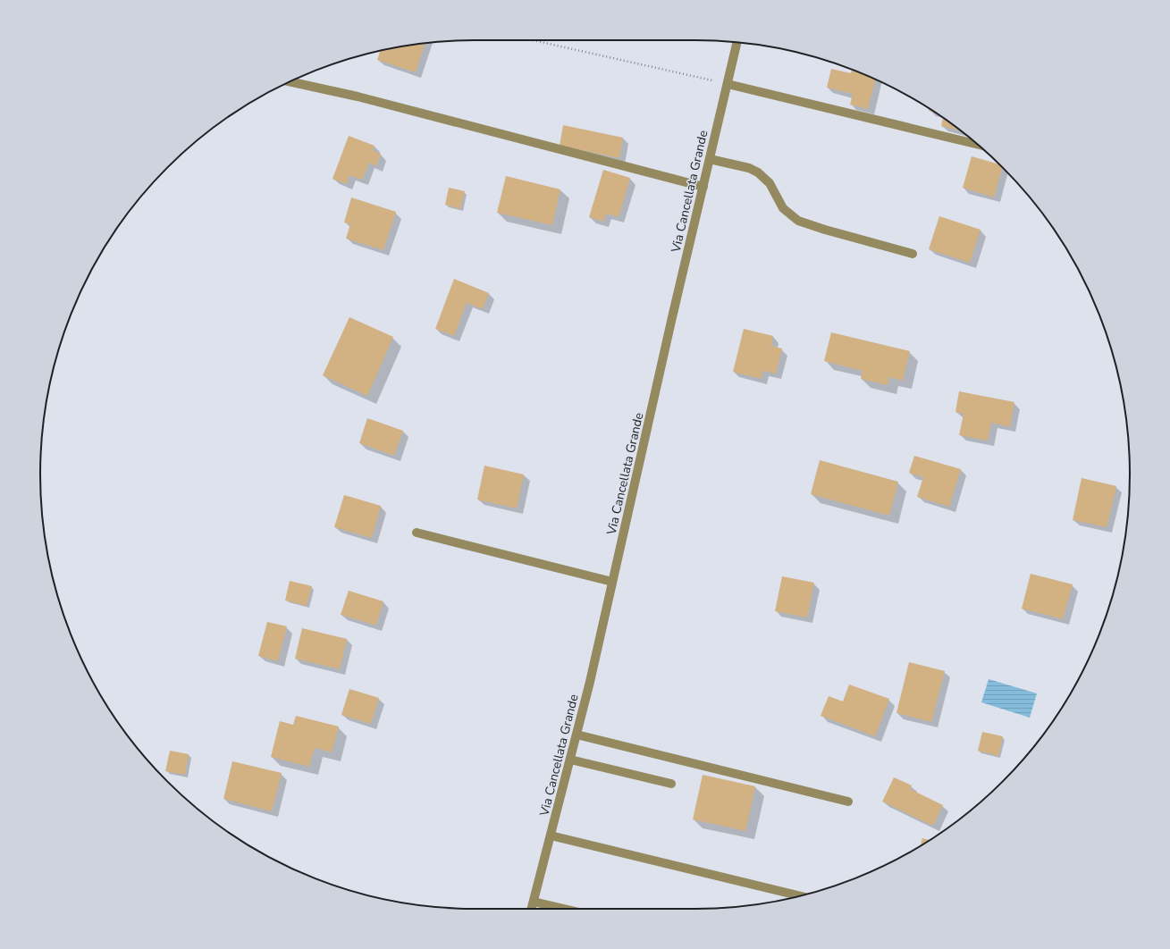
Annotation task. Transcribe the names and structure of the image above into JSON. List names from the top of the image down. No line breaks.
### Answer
{"streets":{"street":["Via Cancellata Grande"]}}
